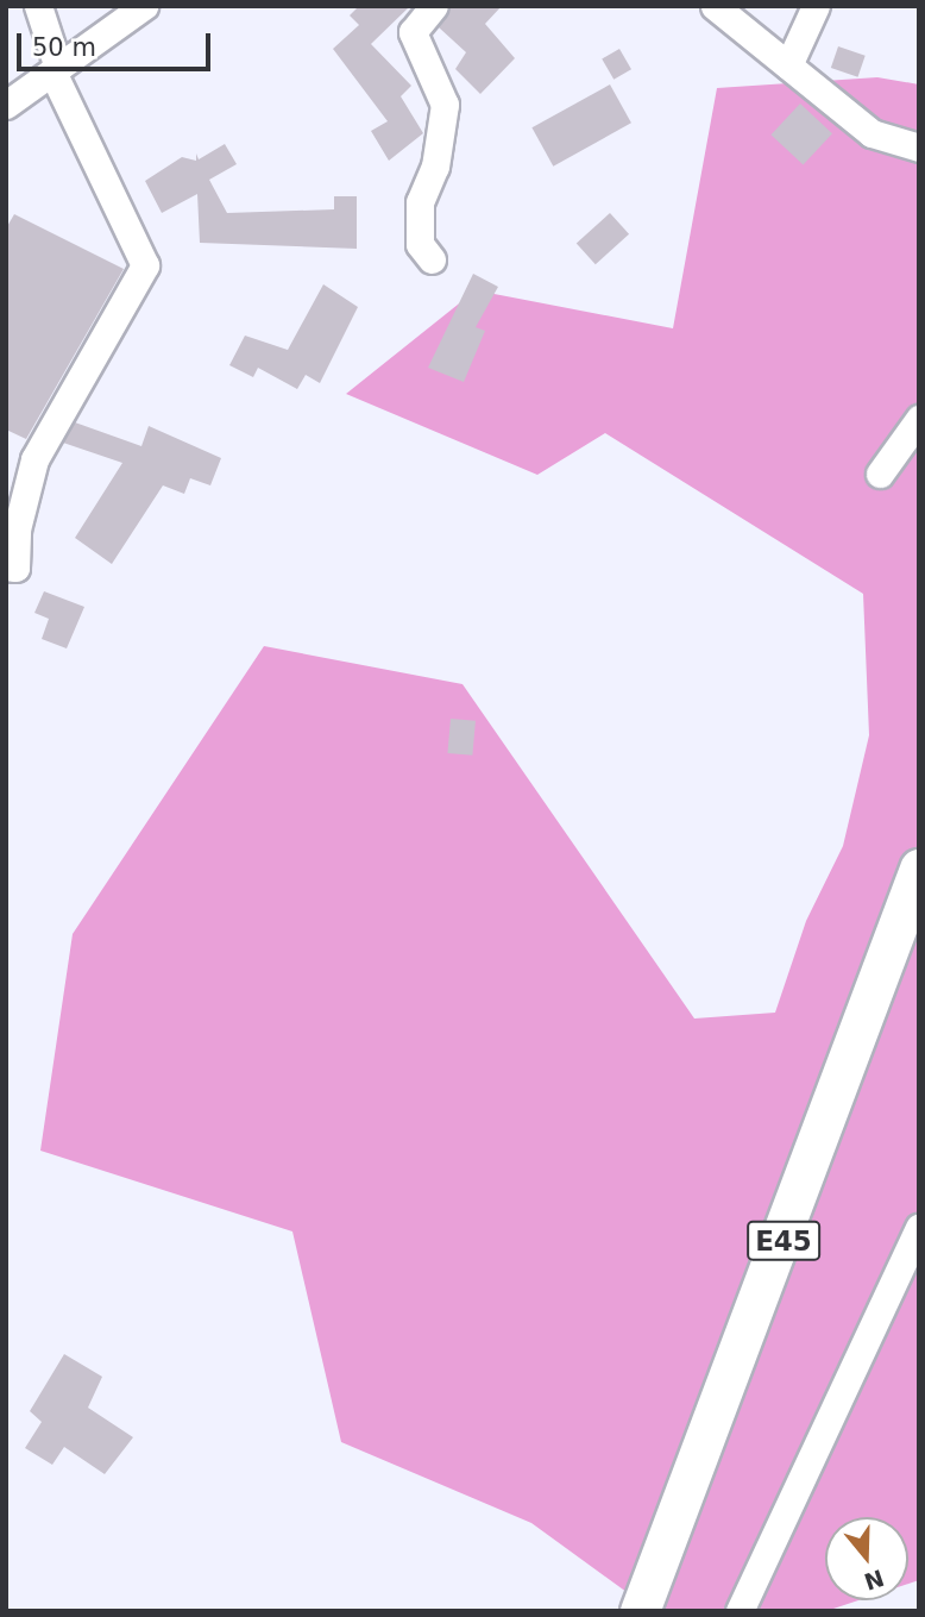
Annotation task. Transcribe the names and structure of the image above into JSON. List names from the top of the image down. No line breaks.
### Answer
{"streets":{"highway":["E45"]},"scale_bar":"50 m","north":"bottom"}
